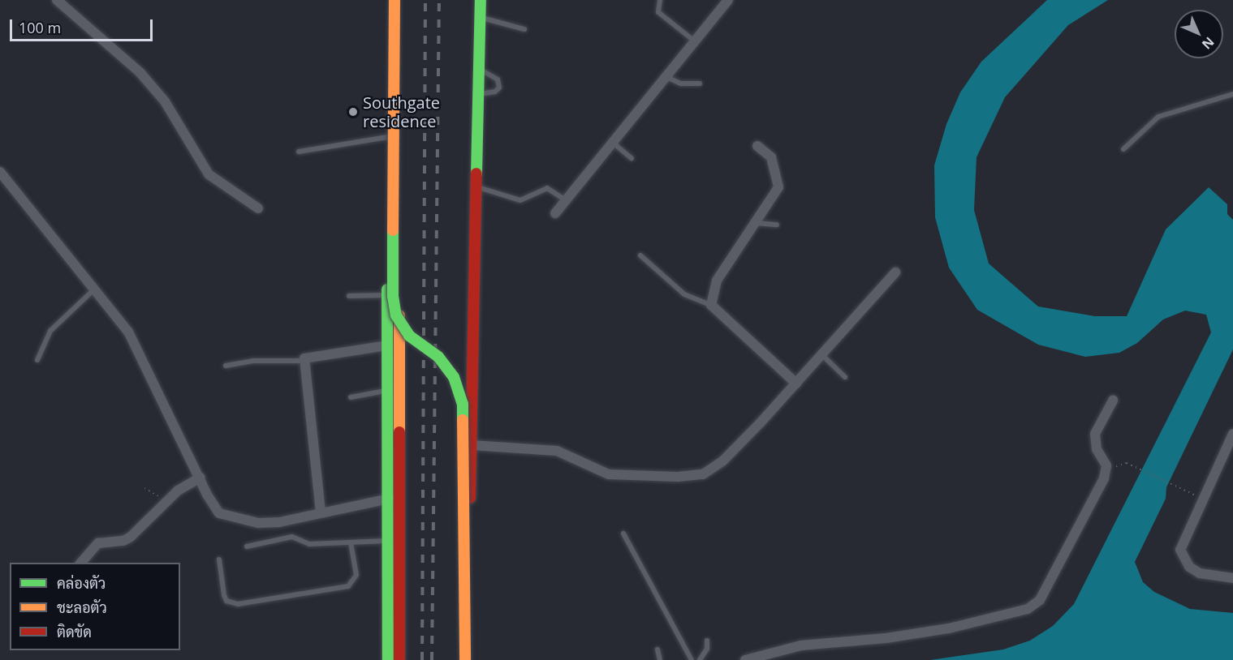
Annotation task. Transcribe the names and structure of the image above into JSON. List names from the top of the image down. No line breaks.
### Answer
{"places":["Southgate residence"],"legend":["คล่องตัว","ชะลอตัว","ติดขัด"],"scale_bar":"100 m","north":"bottom right"}
